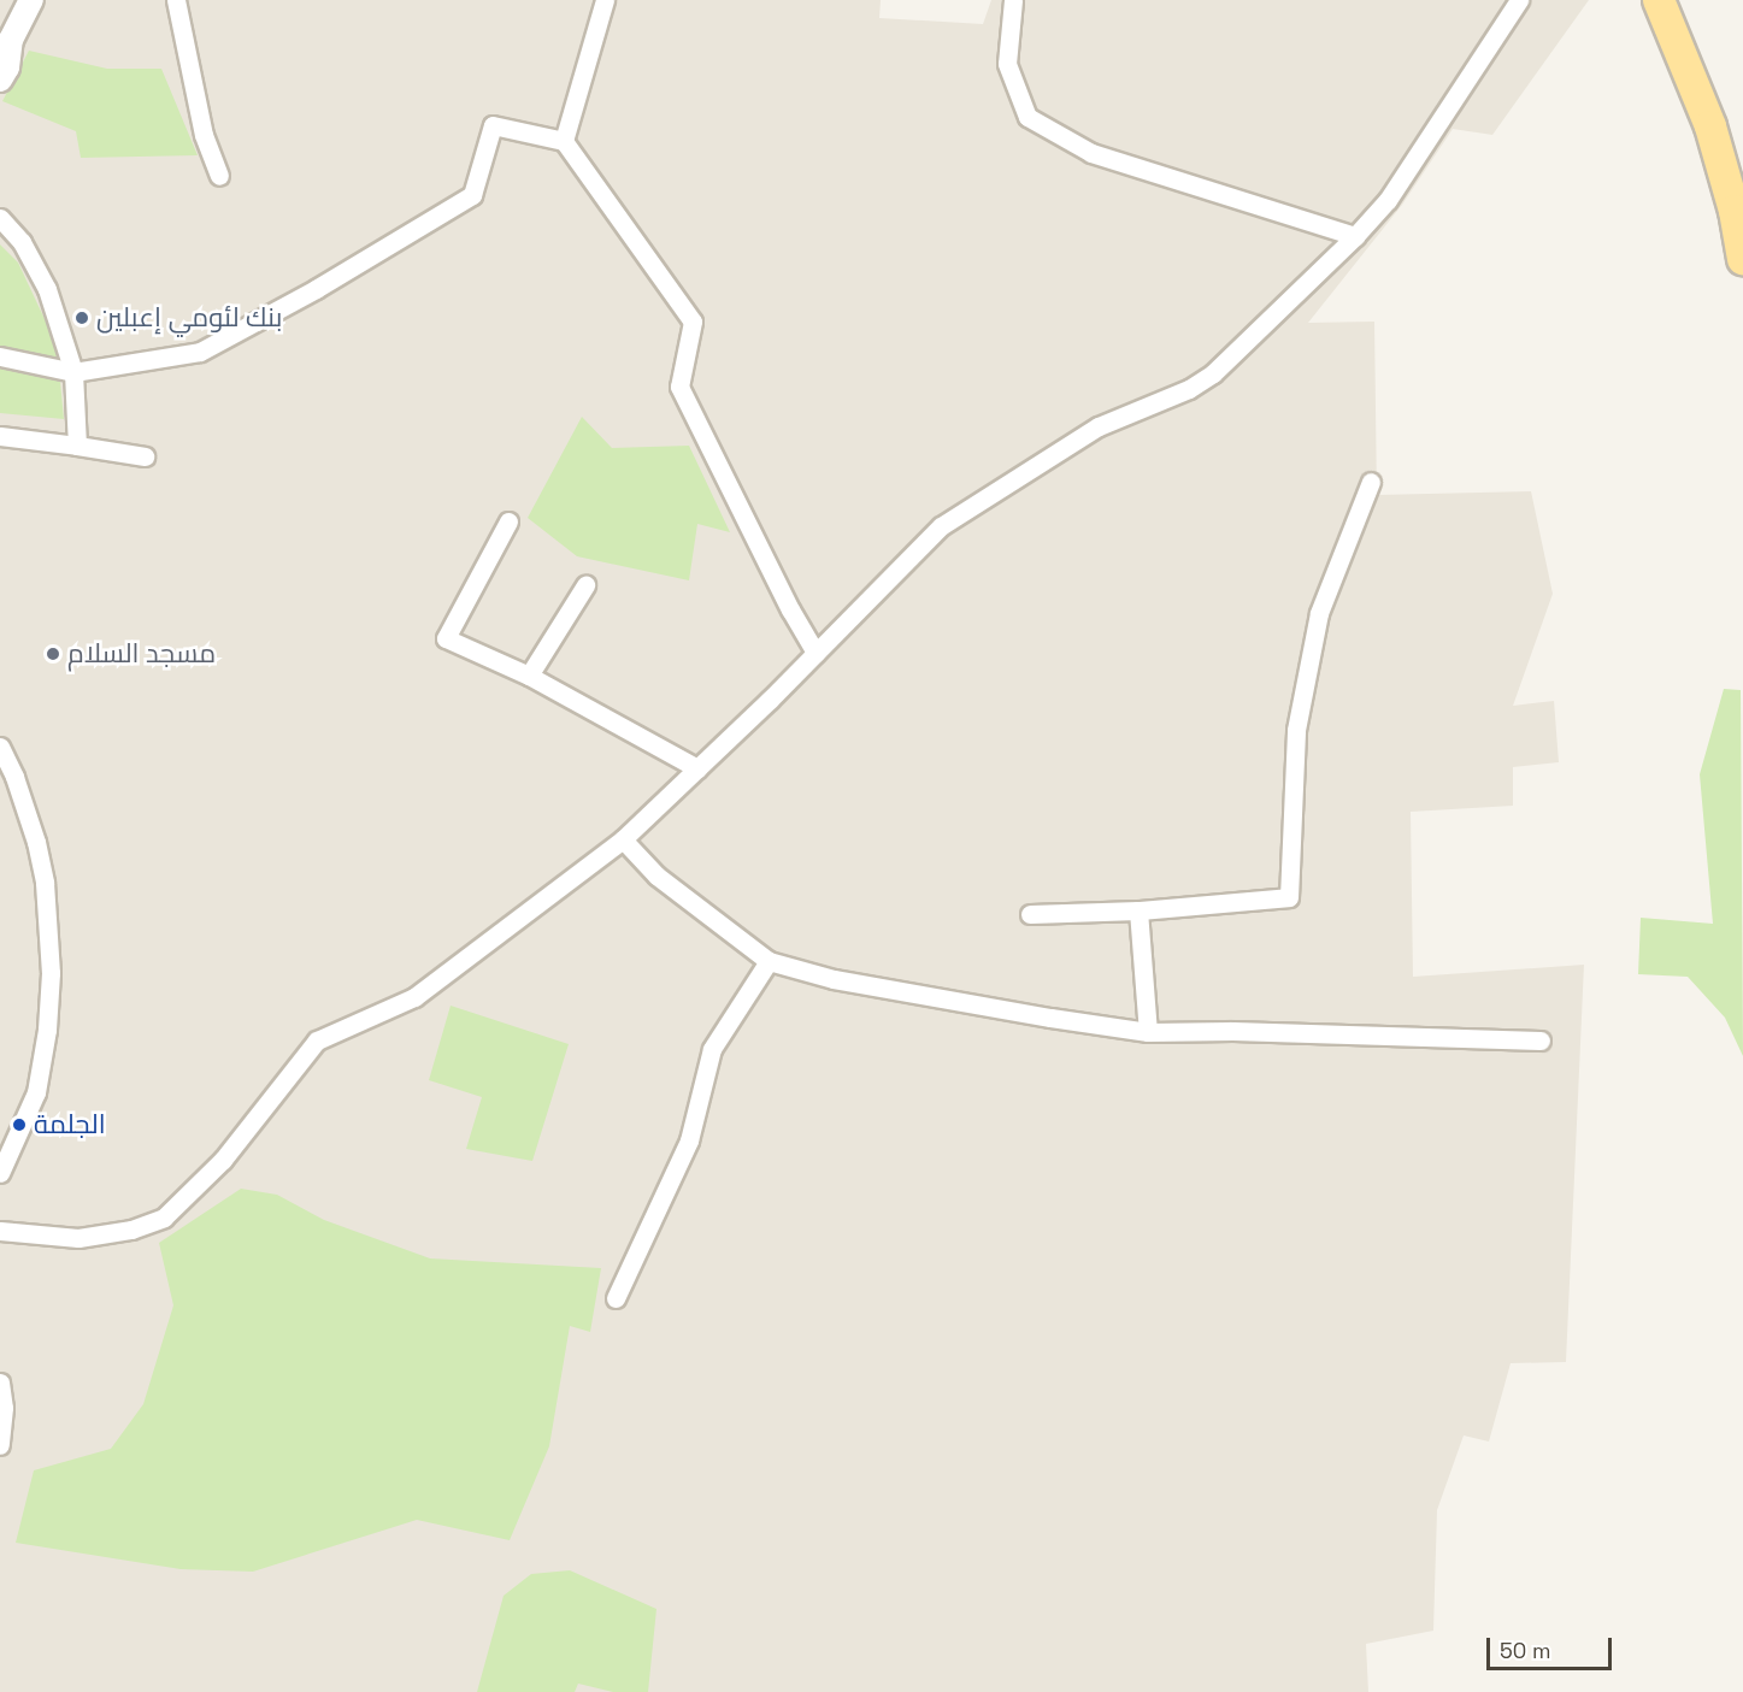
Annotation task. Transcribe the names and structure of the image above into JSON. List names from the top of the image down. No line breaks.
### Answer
{"places":["بنك لئومي إعبلين","مسجد السلام","الجلمة"],"scale_bar":"50 m"}
